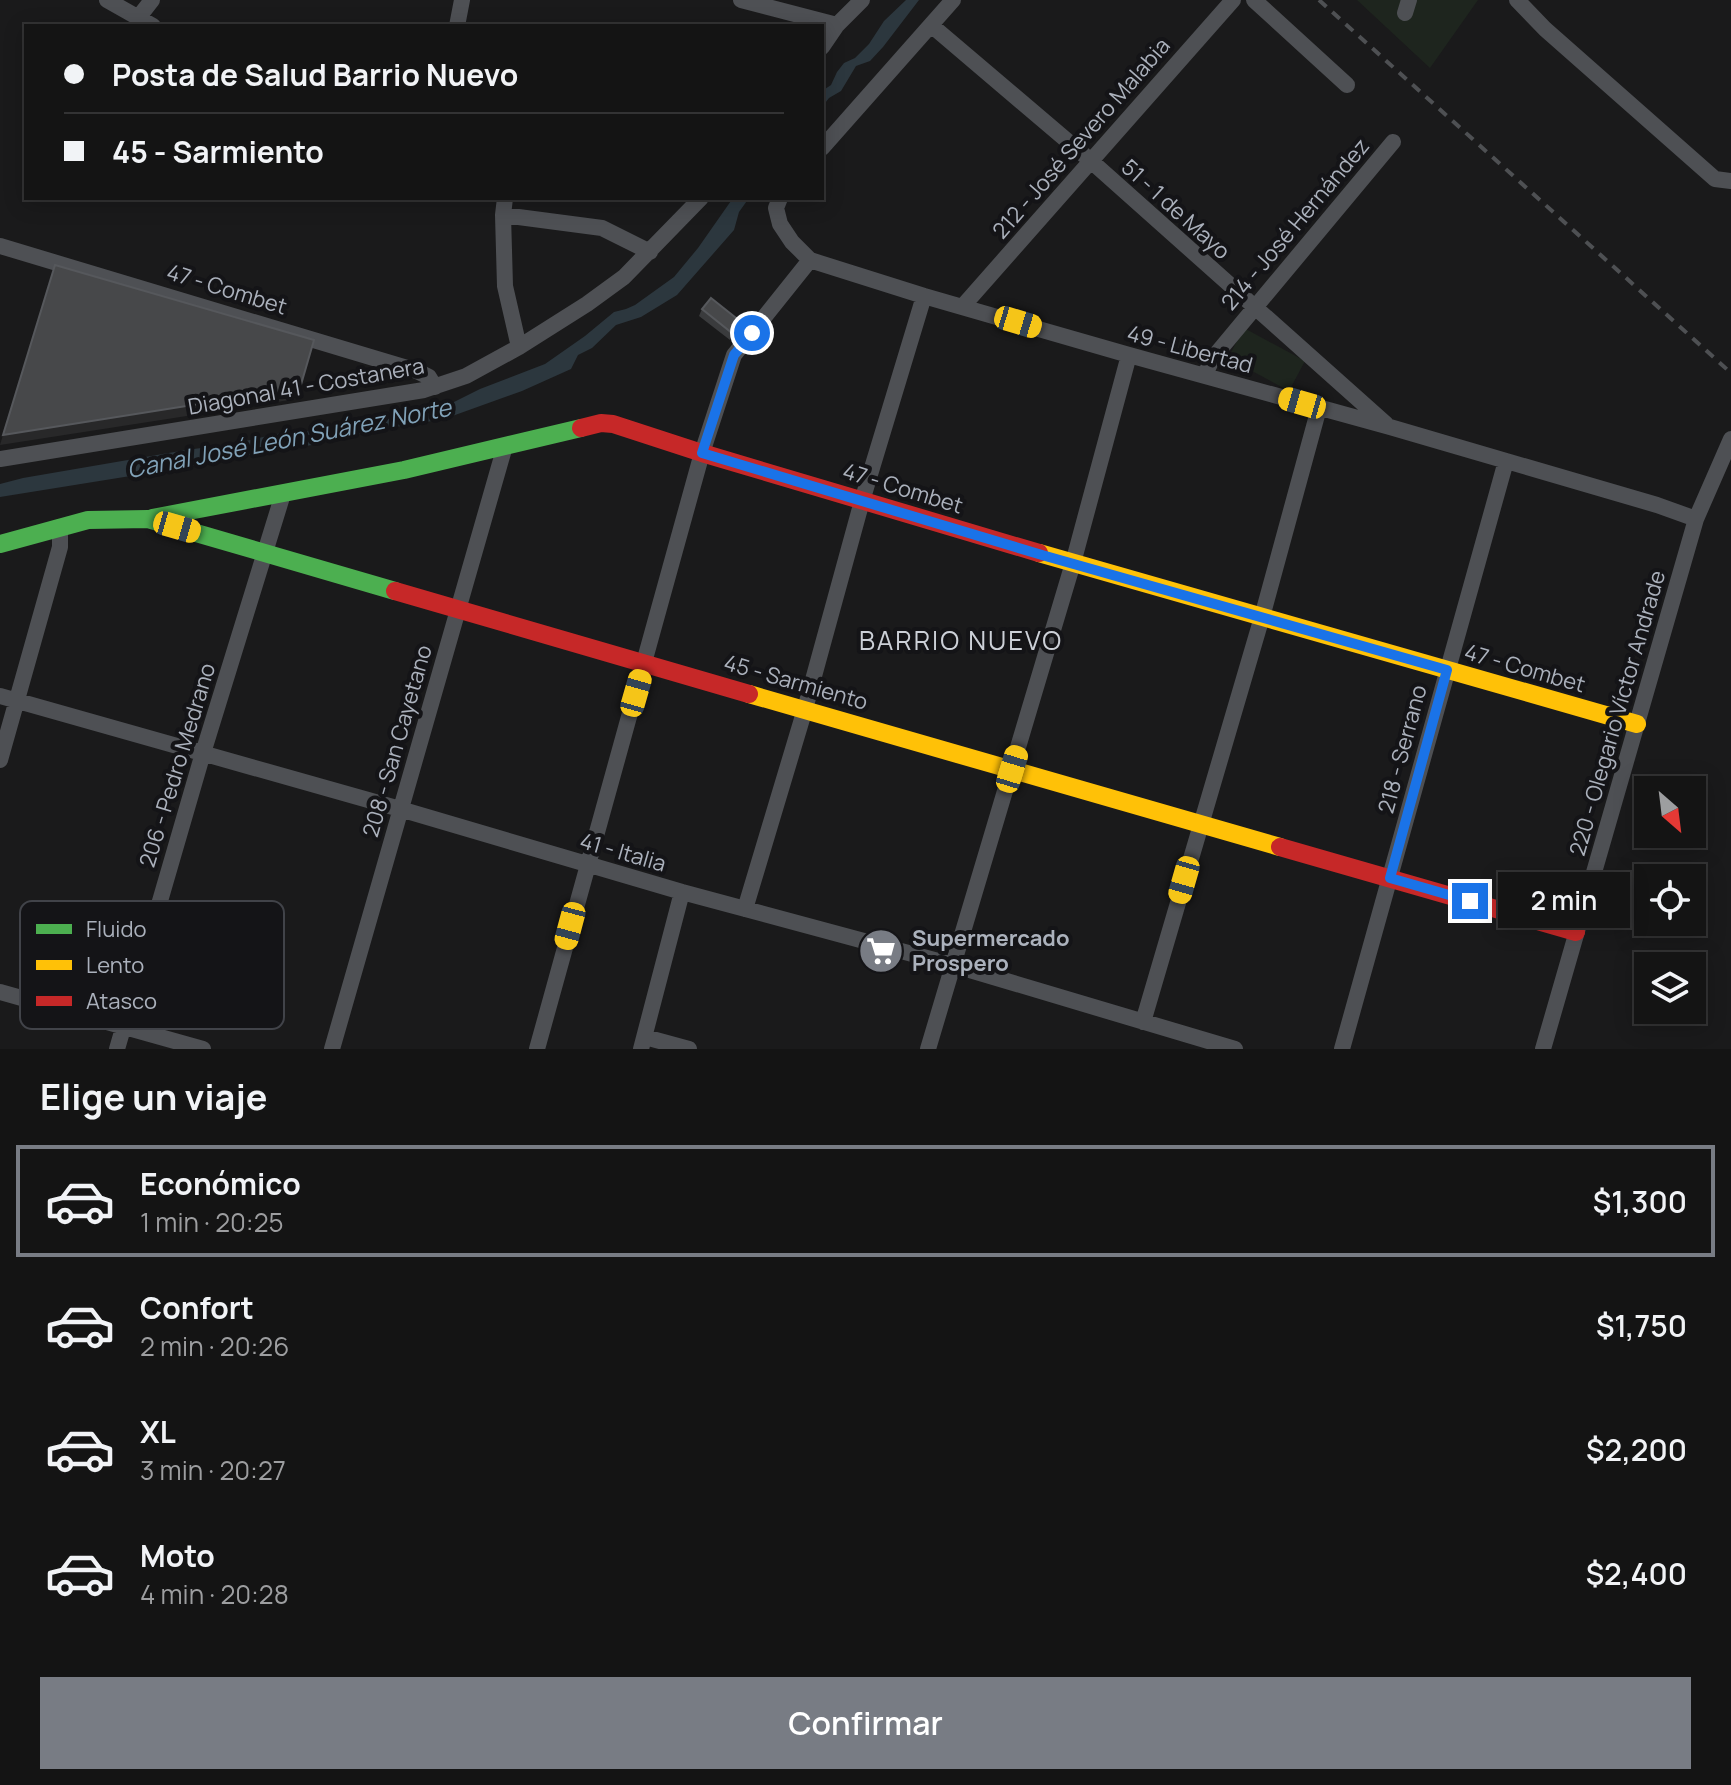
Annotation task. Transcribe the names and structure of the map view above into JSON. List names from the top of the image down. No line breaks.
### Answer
{"streets":{"street":["212 - José Severo Malabia","51 - 1 de Mayo","214 - José Hernández","47 - Combet","49 - Libertad","Diagonal 41 - Costanera","45 - Sarmiento","220 - Olegario Víctor Andrade","208 - San Cayetano","218 - Serrano","206 - Pedro Medrano","41 - Italia"]},"crossings":[["212 - José Severo Malabia","51 - 1 de Mayo"],["212 - José Severo Malabia","49 - Libertad"],["51 - 1 de Mayo","214 - José Hernández"],["51 - 1 de Mayo","49 - Libertad"],["214 - José Hernández","49 - Libertad"],["47 - Combet","Diagonal 41 - Costanera"],["47 - Combet","45 - Sarmiento"],["47 - Combet","220 - Olegario Víctor Andrade"],["47 - Combet","208 - San Cayetano"],["47 - Combet","218 - Serrano"],["47 - Combet","206 - Pedro Medrano"],["49 - Libertad","220 - Olegario Víctor Andrade"],["49 - Libertad","218 - Serrano"],["45 - Sarmiento","220 - Olegario Víctor Andrade"],["45 - Sarmiento","208 - San Cayetano"],["45 - Sarmiento","218 - Serrano"],["45 - Sarmiento","206 - Pedro Medrano"],["208 - San Cayetano","41 - Italia"],["206 - Pedro Medrano","41 - Italia"]],"districts":["BARRIO NUEVO"],"water":["Canal José León Suárez Norte"],"places":{"supermarket":["Supermercado Prospero"]},"legend":["Fluido","Lento","Atasco"],"north":"bottom right","page":{"banner":["Posta de Salud Barrio Nuevo","45 - Sarmiento"],"bubble":"2 min","heading":"Elige un viaje","list":[{"name":"Económico","note":"1 min · 20:25","value":"$1,300"},{"name":"Confort","note":"2 min · 20:26","value":"$1,750"},{"name":"XL","note":"3 min · 20:27","value":"$2,200"},{"name":"Moto","note":"4 min · 20:28","value":"$2,400"}],"buttons":"Confirmar"}}
